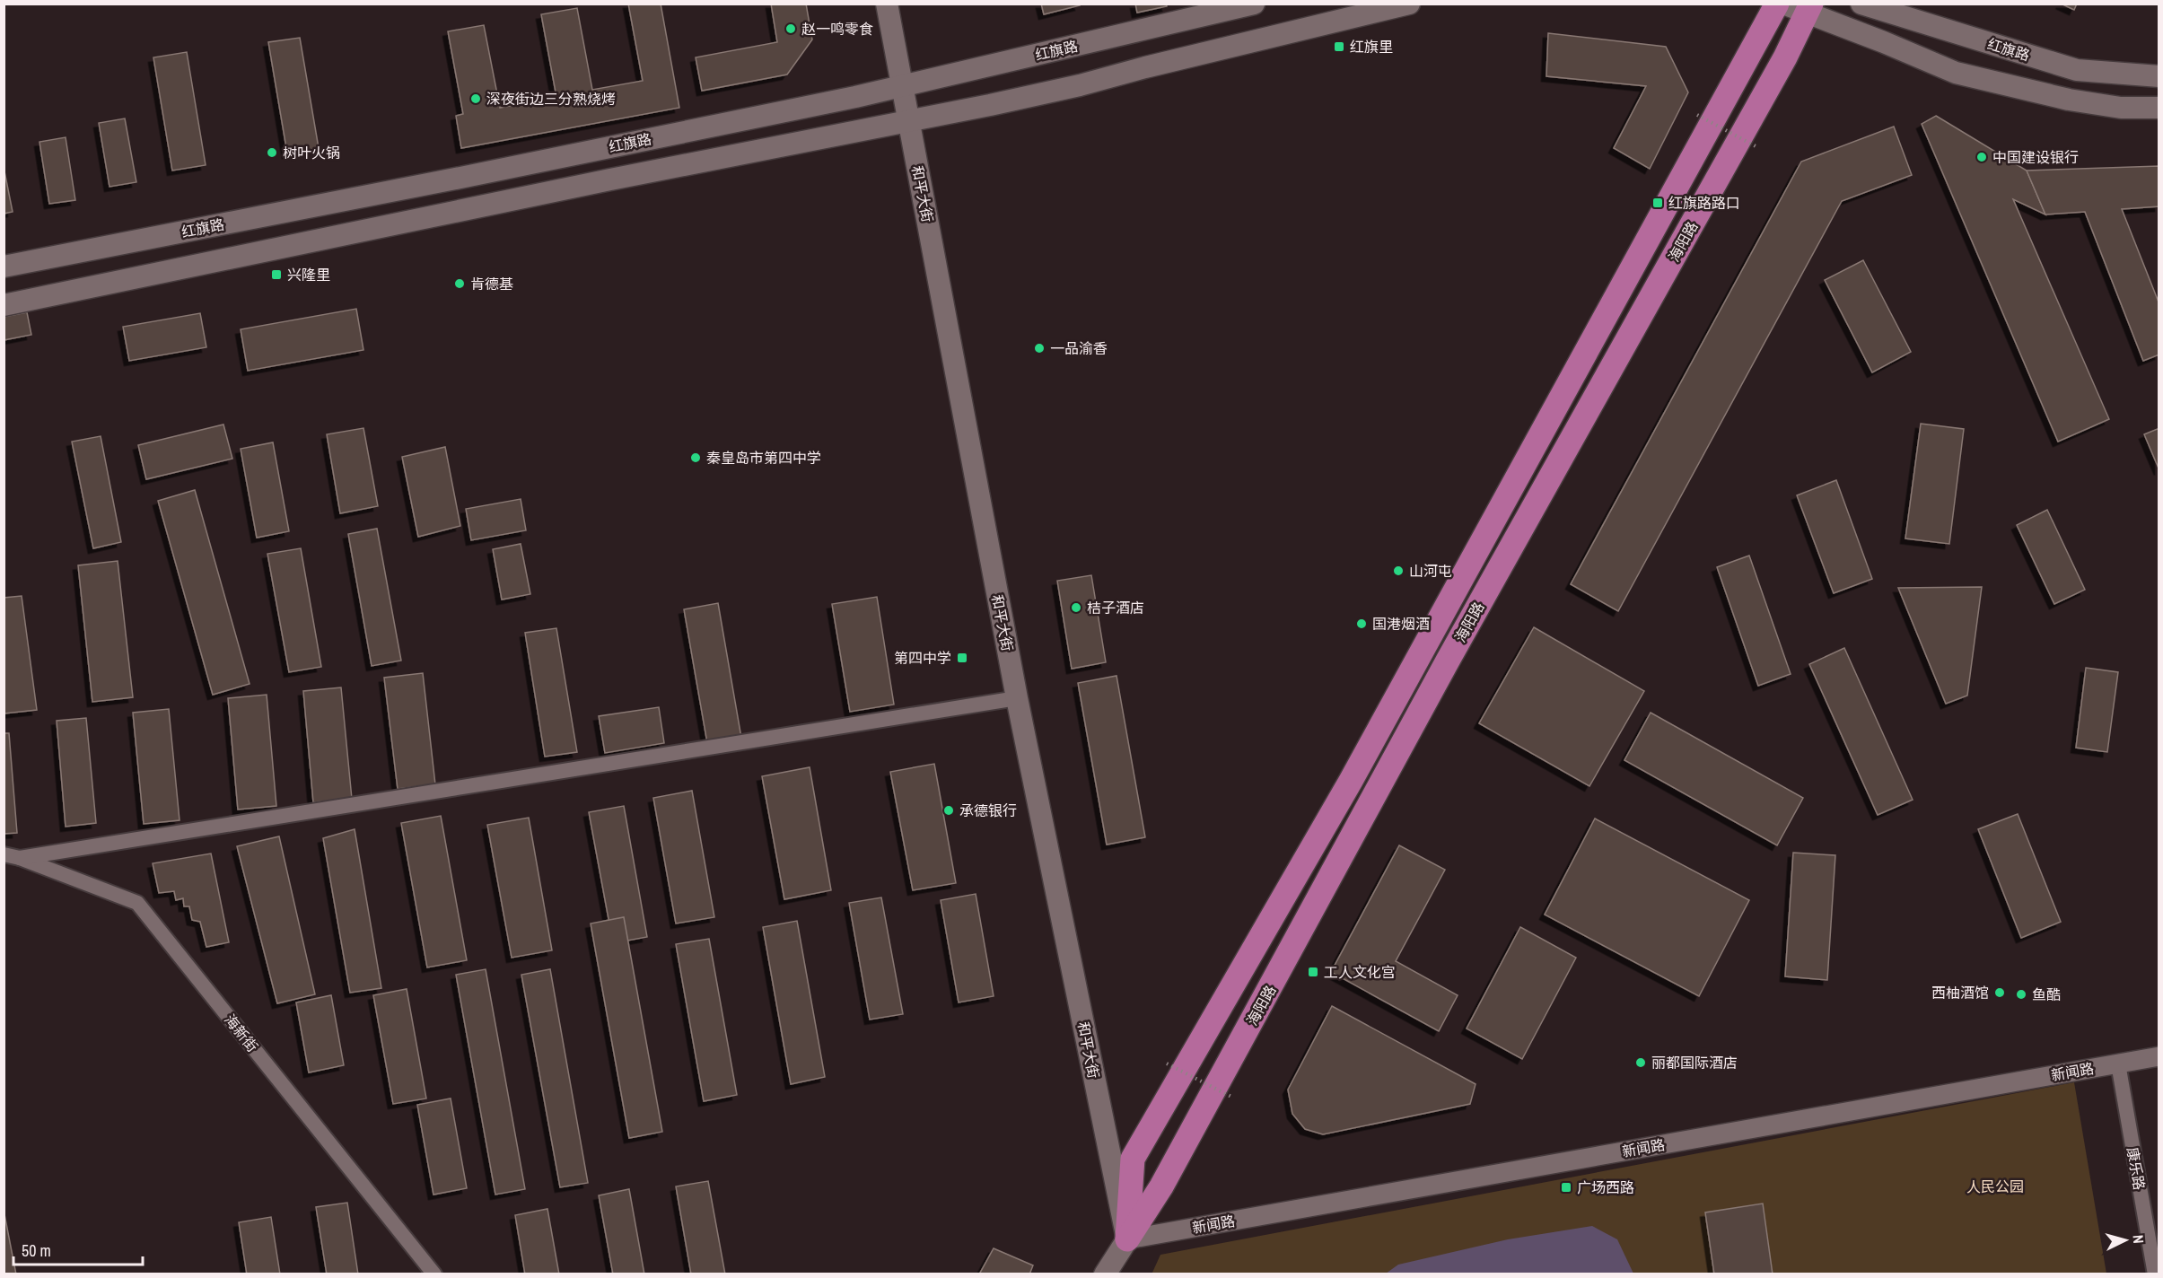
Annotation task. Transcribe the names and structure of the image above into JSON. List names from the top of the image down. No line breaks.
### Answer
{"streets":{"main road":["红旗路","和平大街","海阳路"],"street":["海新街","新闻路","康乐路"]},"crossings":[["红旗路","和平大街"],["和平大街","海阳路"],["和平大街","新闻路"],["海阳路","新闻路"],["新闻路","康乐路"]],"parks":["人民公园"],"places":{"other":["赵一鸣零食","深夜街边三分熟烧烤","树叶火锅","中国建设银行","肯德基","一品渝香","秦皇岛市第四中学","山河屯","桔子酒店","国港烟酒","承德银行","西柚酒馆","鱼酷","丽都国际酒店"],"transit":["红旗里","红旗路路口","兴隆里","第四中学","工人文化宫","广场西路"]},"scale_bar":"50 m","north":"right"}
